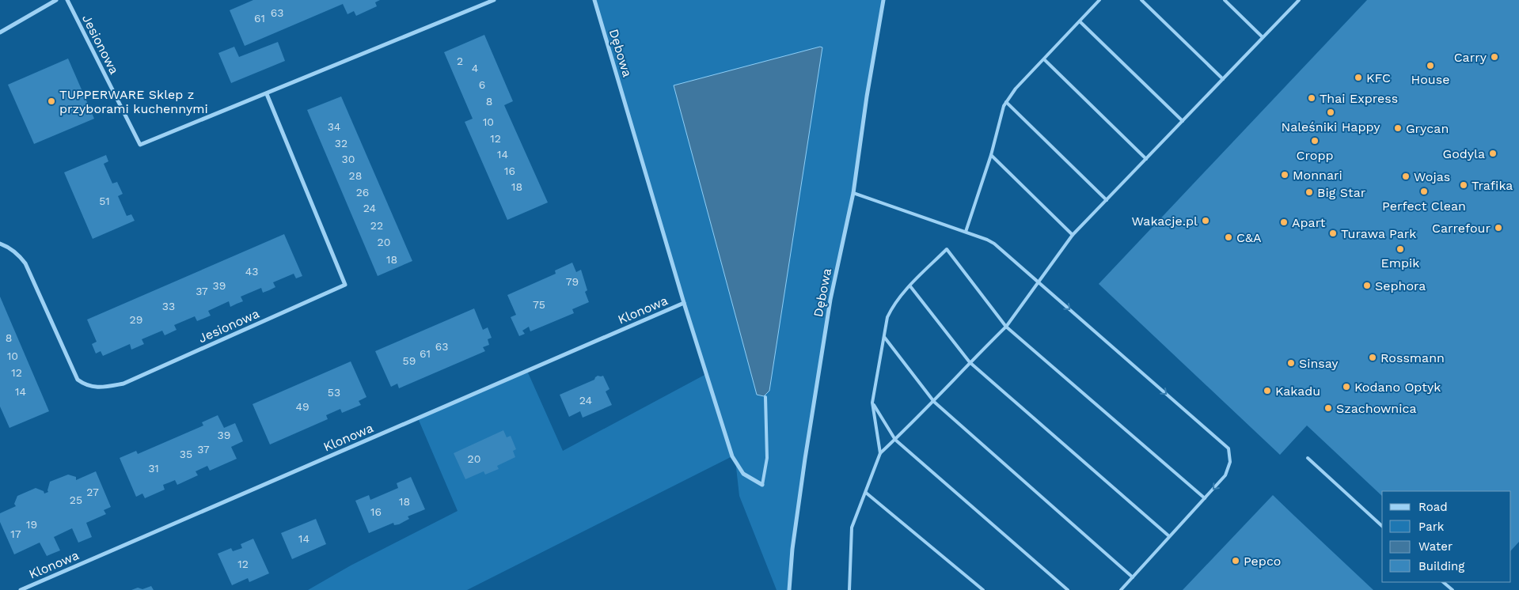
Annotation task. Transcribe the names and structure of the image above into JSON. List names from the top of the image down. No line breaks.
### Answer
{"streets":{"street":["Jesionowa","Dębowa","Klonowa"]},"crossings":[["Dębowa","Klonowa"]],"places":["Carry","House","KFC","Thai Express","TUPPERWARE Sklep z przyborami kuchennymi","Naleśniki Happy","Grycan","Cropp","Godyla","Monnari","Wojas","Trafika","Perfect Clean","Big Star","Wakacje.pl","Apart","Carrefour","Turawa Park","C&A","Empik","Sephora","Rossmann","Sinsay","Kodano Optyk","Kakadu","Szachownica","Pepco"],"house_numbers":["63","61","2","4","6","8","10","34","12","32","14","30","16","28","18","26","51","24","22","20","18","43","79","39","37","75","33","29","8","63","61","10","59","12","14","53","24","49","39","37","35","20","31","27","25","18","16","19","17","14","12"],"legend":["Road","Park","Water","Building"]}
